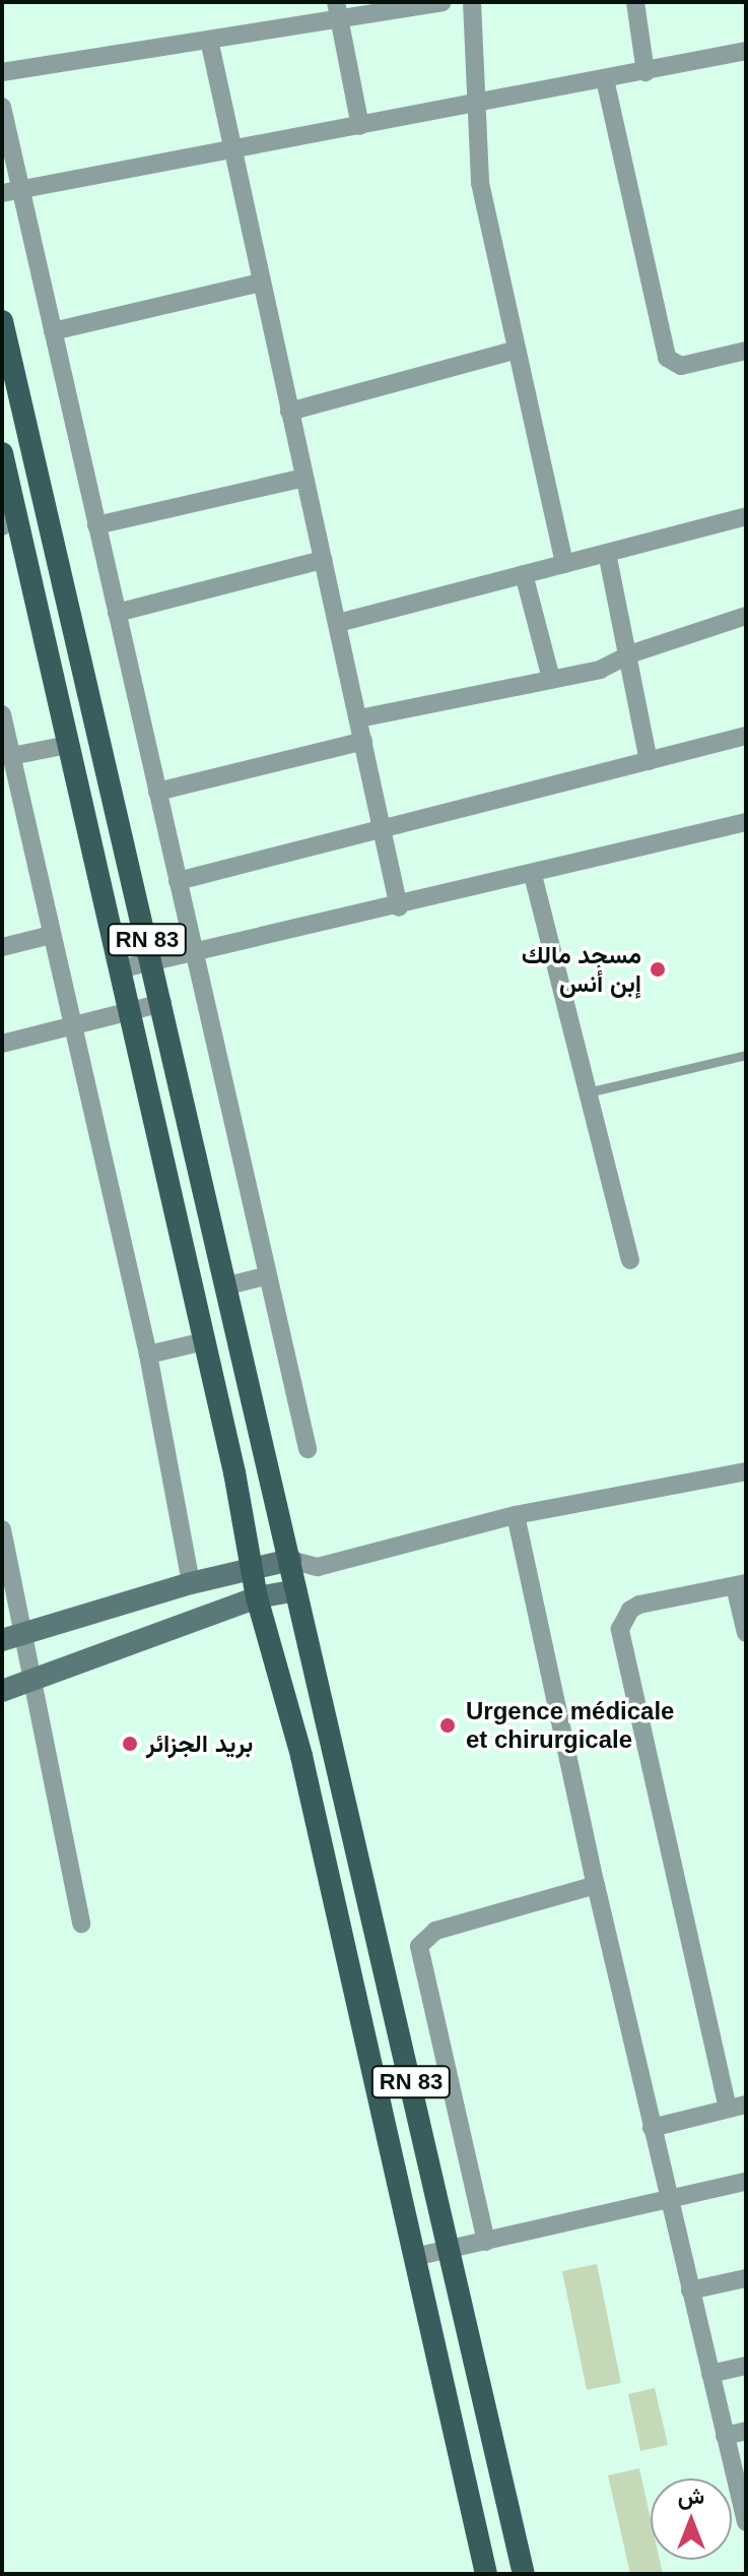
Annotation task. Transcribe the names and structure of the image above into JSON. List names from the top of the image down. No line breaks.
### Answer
{"streets":{"main road":["RN 83"]},"places":["مسجد مالك إبن أنس","Urgence médicale et chirurgicale","بريد الجزائر"],"north":"top"}
